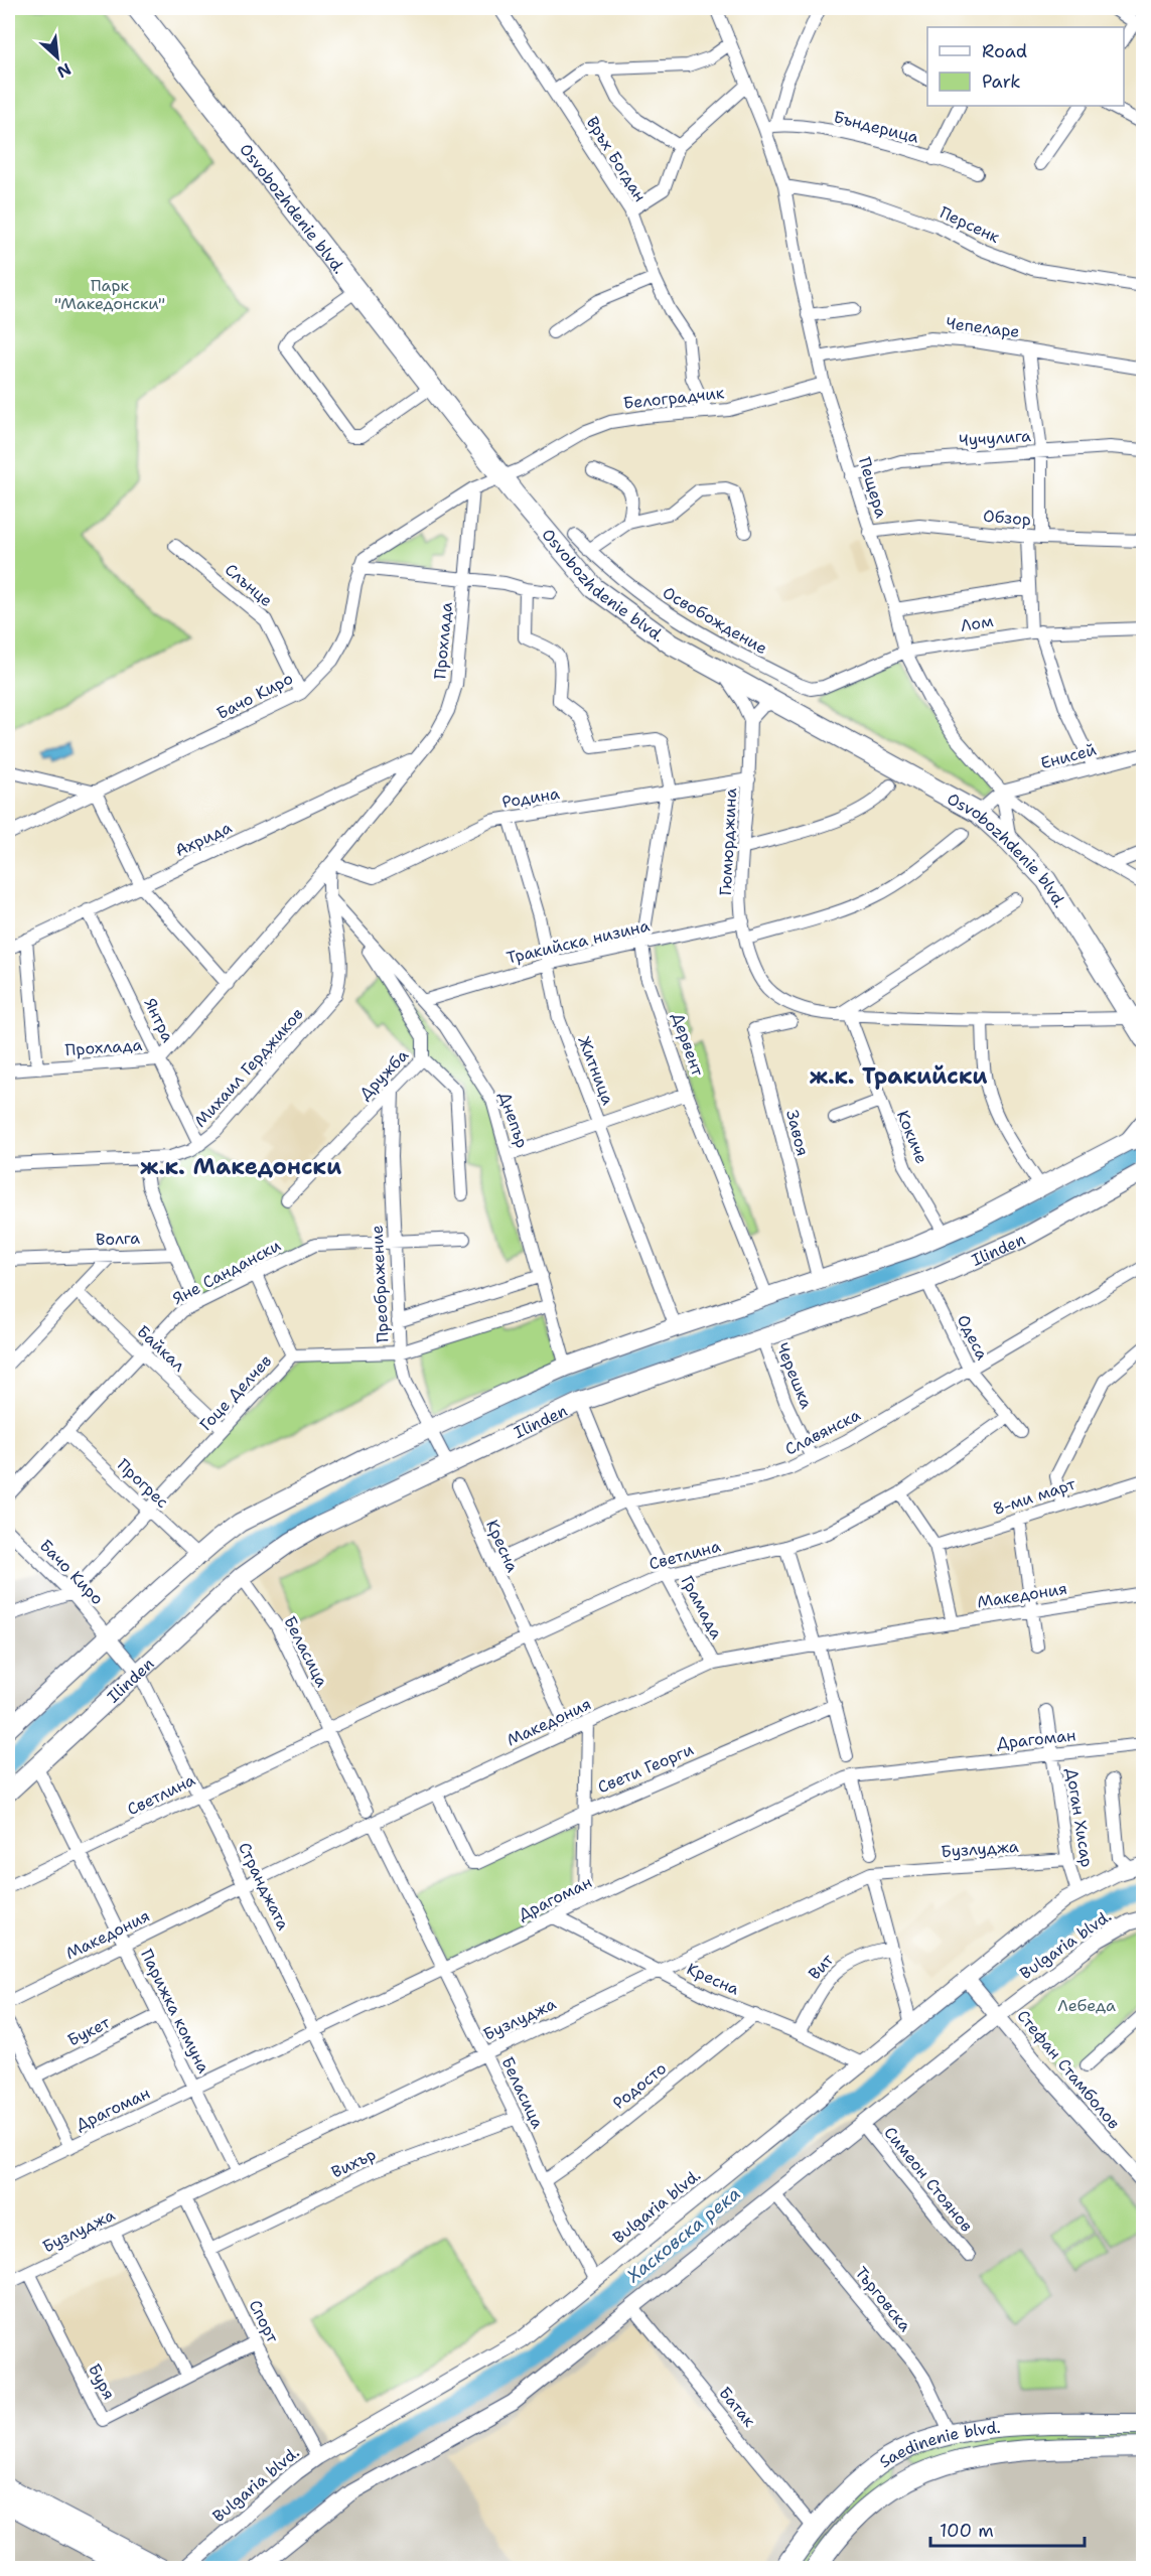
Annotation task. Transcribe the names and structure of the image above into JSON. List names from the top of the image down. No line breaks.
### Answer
{"streets":{"main road":["Osvobozhdenie blvd.","Ilinden","Saedinenie blvd."],"street":["Бъндерица","Връх Богдан","Персенк","Чепеларе","Белоградчик","Чучулига","Пещера","Обзор","Слънце","Освобождение","Лом","Прохлада","Бачо Киро","Енисей","Родина","Ахрида","Гюмюрджина","Тракийска низина","Янтра","Дервент","Михаил Герджиков","Житница","Дружба","Днепър","Завоя","Кокиче","Волга","Яне Сандански","Преображение","Одеса","Байкал","Черешка","Гоце Делчев","Славянска","Прогрес","8-ми март","Кресна","Светлина","Македония","Грамада","Беласица","Драгоман","Свети Георги","Доган Хисар","Бузлуджа","Странджата","Bulgaria blvd.","Вит","Парижка комуна","Букет","Стефан Стамболов","Родосто","Вихър","Симеон Стоянов","Търговска","Спорт","Буря","Батак"]},"crossings":[["Бъндерица","Пещера"],["Връх Богдан","Белоградчик"],["Osvobozhdenie blvd.","Белоградчик"],["Osvobozhdenie blvd.","Гюмюрджина"],["Персенк","Пещера"],["Чепеларе","Пещера"],["Белоградчик","Пещера"],["Чучулига","Пещера"],["Пещера","Обзор"],["Пещера","Лом"],["Пещера","Енисей"],["Слънце","Бачо Киро"],["Освобождение","Лом"],["Прохлада","Родина"],["Прохлада","Ахрида"],["Прохлада","Янтра"],["Бачо Киро","Ilinden"],["Бачо Киро","Гоце Делчев"],["Бачо Киро","Странджата"],["Родина","Гюмюрджина"],["Родина","Дервент"],["Родина","Житница"],["Ахрида","Янтра"],["Гюмюрджина","Тракийска низина"],["Гюмюрджина","Кокиче"],["Тракийска низина","Дервент"],["Тракийска низина","Житница"],["Тракийска низина","Днепър"],["Янтра","Михаил Герджиков"],["Дервент","Ilinden"],["Михаил Герджиков","Днепър"],["Житница","Ilinden"],["Дружба","Днепър"],["Дружба","Преображение"],["Днепър","Ilinden"],["Днепър","Гоце Делчев"],["Завоя","Ilinden"],["Кокиче","Ilinden"],["Ilinden","Преображение"],["Ilinden","Одеса"],["Ilinden","Черешка"],["Ilinden","Прогрес"],["Ilinden","Грамада"],["Ilinden","Беласица"],["Ilinden","Странджата"],["Ilinden","Парижка комуна"],["Яне Сандански","Преображение"],["Яне Сандански","Байкал"],["Яне Сандански","Прогрес"],["Преображение","Гоце Делчев"],["Одеса","Славянска"],["Одеса","Светлина"],["Байкал","Гоце Делчев"],["Черешка","Славянска"],["Гоце Делчев","Прогрес"],["Славянска","Кресна"],["Славянска","Грамада"],["Кресна","Светлина"],["Кресна","Драгоман"],["Кресна","Бузлуджа"],["Кресна","Bulgaria blvd."],["Кресна","Вит"],["Кресна","Родосто"],["Светлина","Грамада"],["Светлина","Беласица"],["Светлина","Странджата"],["Светлина","Парижка комуна"],["Македония","Грамада"],["Македония","Беласица"],["Македония","Свети Георги"],["Македония","Странджата"],["Македония","Парижка комуна"],["Беласица","Драгоман"],["Беласица","Бузлуджа"],["Беласица","Bulgaria blvd."],["Беласица","Родосто"],["Беласица","Вихър"],["Драгоман","Доган Хисар"],["Драгоман","Странджата"],["Драгоман","Парижка комуна"],["Доган Хисар","Бузлуджа"],["Доган Хисар","Bulgaria blvd."],["Бузлуджа","Странджата"],["Бузлуджа","Парижка комуна"],["Бузлуджа","Спорт"],["Бузлуджа","Буря"],["Bulgaria blvd.","Стефан Стамболов"],["Bulgaria blvd.","Симеон Стоянов"],["Bulgaria blvd.","Търговска"],["Bulgaria blvd.","Спорт"],["Bulgaria blvd.","Батак"],["Парижка комуна","Букет"],["Вихър","Спорт"],["Търговска","Saedinenie blvd."],["Спорт","Буря"],["Батак","Saedinenie blvd."]],"districts":["ж.к. Тракийски","ж.к. Македонски"],"water":["Хасковска река"],"parks":["Парк \"Македонски\"","Лебеда"],"legend":["Road","Park"],"scale_bar":"100 m","north":"bottom right"}
